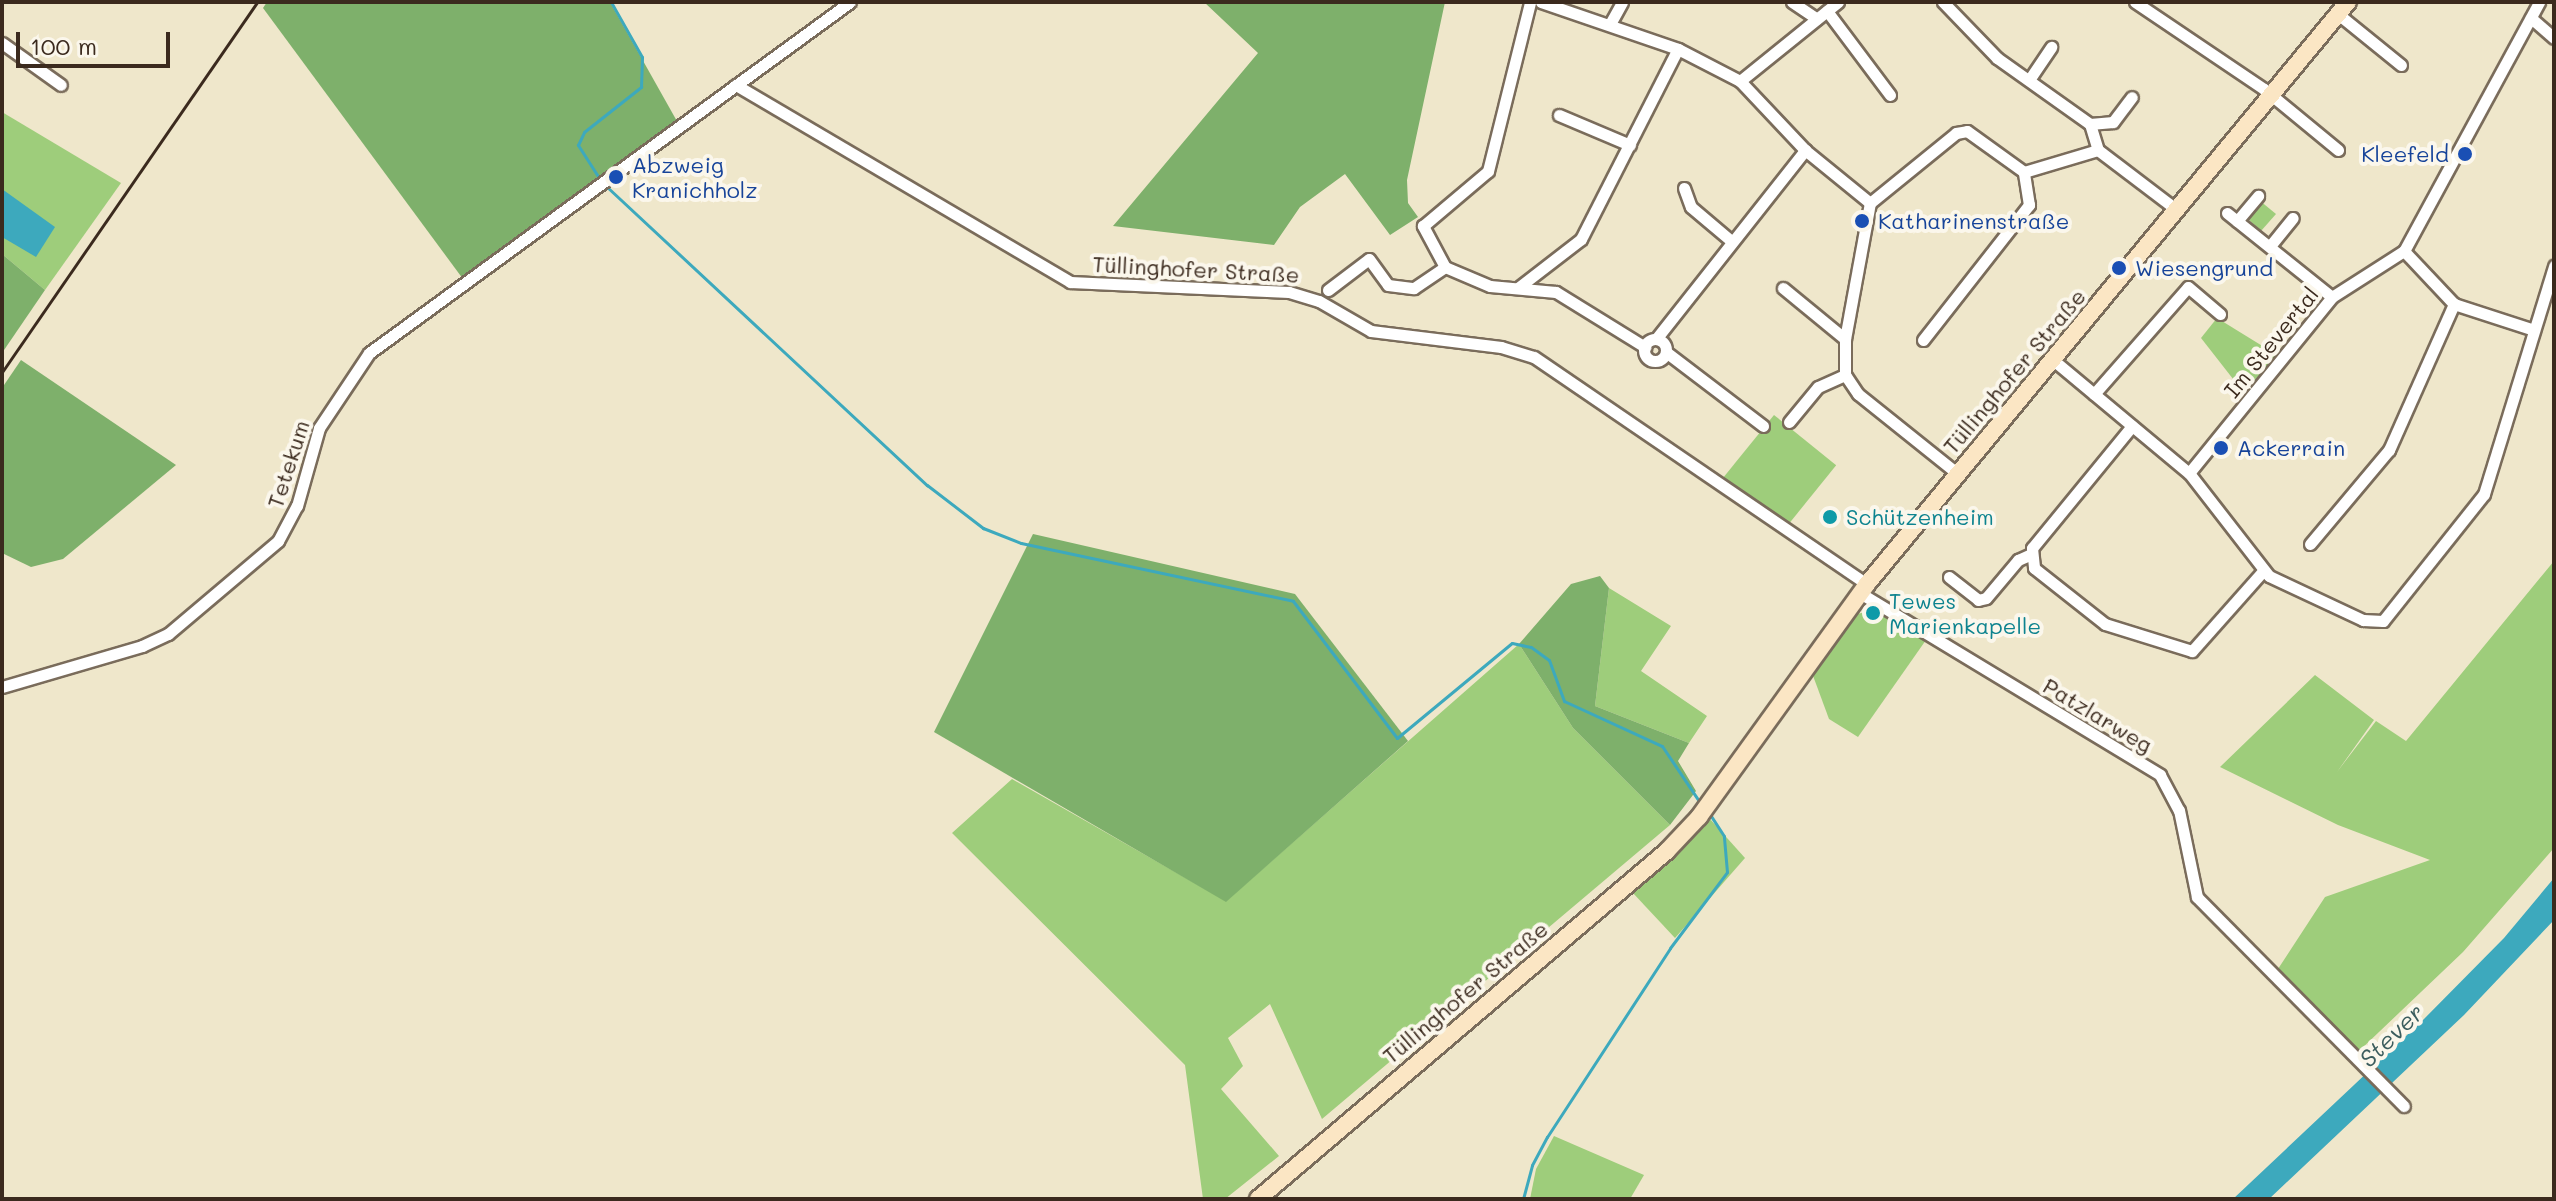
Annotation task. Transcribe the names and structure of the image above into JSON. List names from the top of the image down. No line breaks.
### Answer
{"streets":{"main road":["Tüllinghofer Straße"],"street":["Im Stevertal","Tetekum","Patzlarweg"]},"crossings":[["Tüllinghofer Straße","Tetekum"],["Tüllinghofer Straße","Patzlarweg"]],"water":["Stever"],"places":["Kleefeld","Abzweig Kranichholz","Katharinenstraße","Wiesengrund","Ackerrain","Schützenheim","Tewes Marienkapelle"],"scale_bar":"100 m"}
